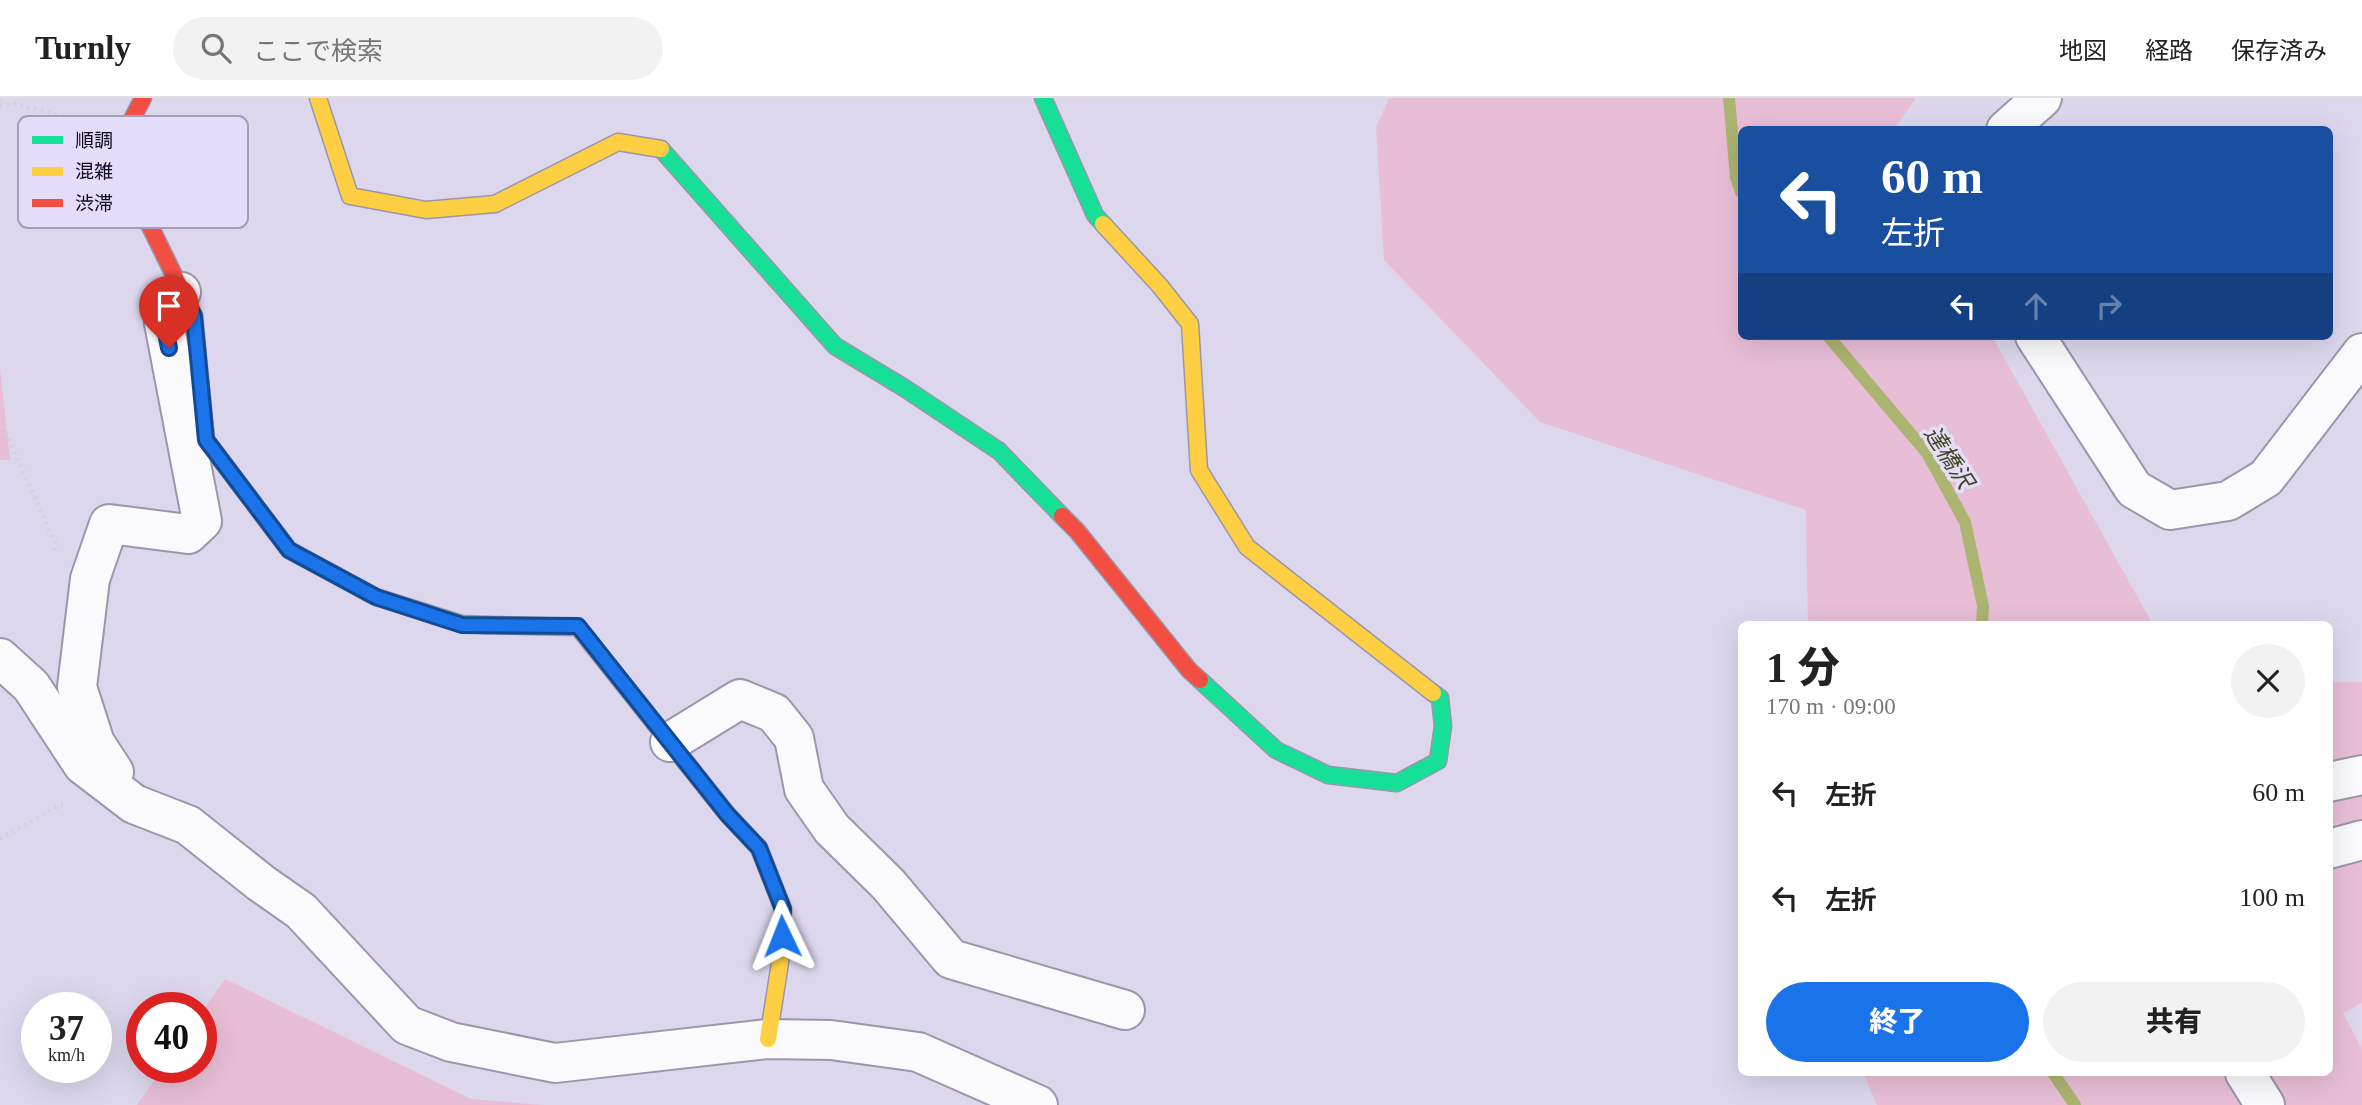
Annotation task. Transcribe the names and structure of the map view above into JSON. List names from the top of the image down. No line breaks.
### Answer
{"water":["達橋沢"],"legend":["順調","混雑","渋滞"],"page":{"header":"Turnly","search":"ここで検索","nav":["地図","経路","保存済み"],"turn":["60 m","左折"],"heading":["1 分","170 m · 09:00"],"list":[{"name":"左折","value":"60 m"},{"name":"左折","value":"100 m"}],"buttons":["終了","共有"],"speed":"37 km/h","limit":"40"}}
